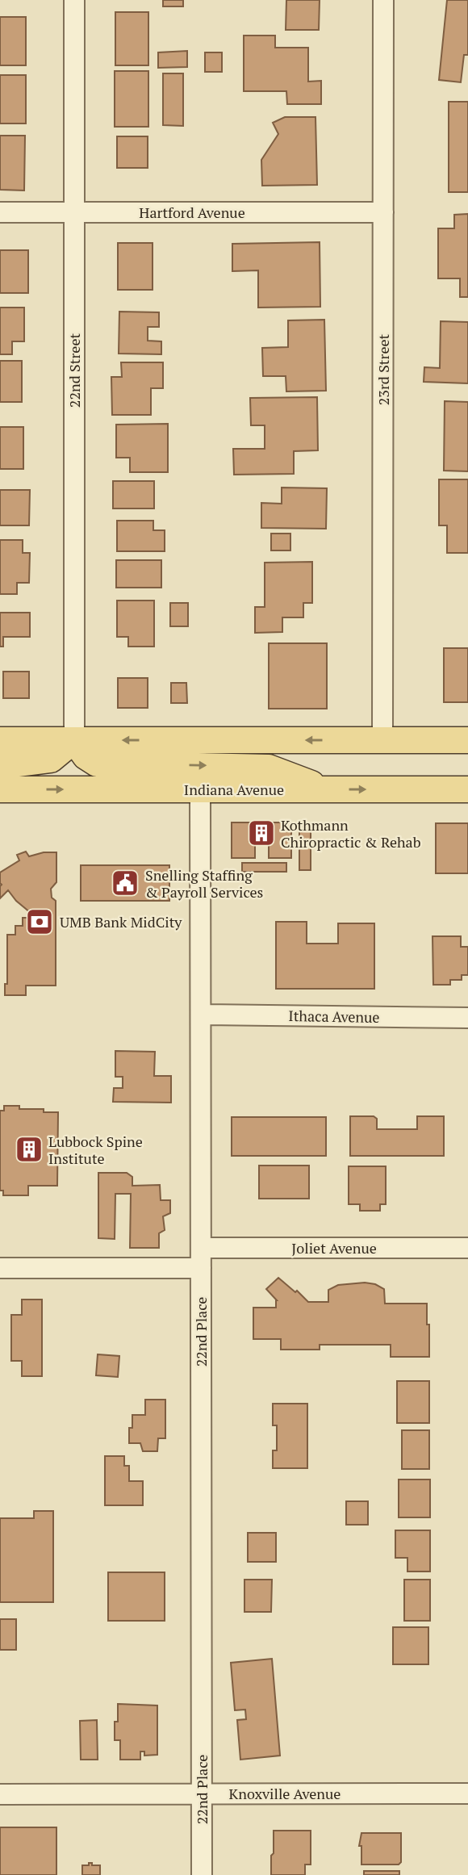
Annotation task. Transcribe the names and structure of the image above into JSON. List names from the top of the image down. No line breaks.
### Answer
{"streets":{"main road":["Indiana Avenue"],"street":["Hartford Avenue","23rd Street","22nd Street","Ithaca Avenue","Joliet Avenue","22nd Place","Knoxville Avenue"]},"crossings":[["Hartford Avenue","23rd Street"],["Hartford Avenue","22nd Street"],["Indiana Avenue","22nd Place"],["Ithaca Avenue","22nd Place"],["Joliet Avenue","22nd Place"],["22nd Place","Knoxville Avenue"]],"places":{"building":["Kothmann Chiropractic & Rehab","Lubbock Spine Institute"],"public building":["Snelling Staffing & Payroll Services"],"bank":["UMB Bank MidCity"]}}
